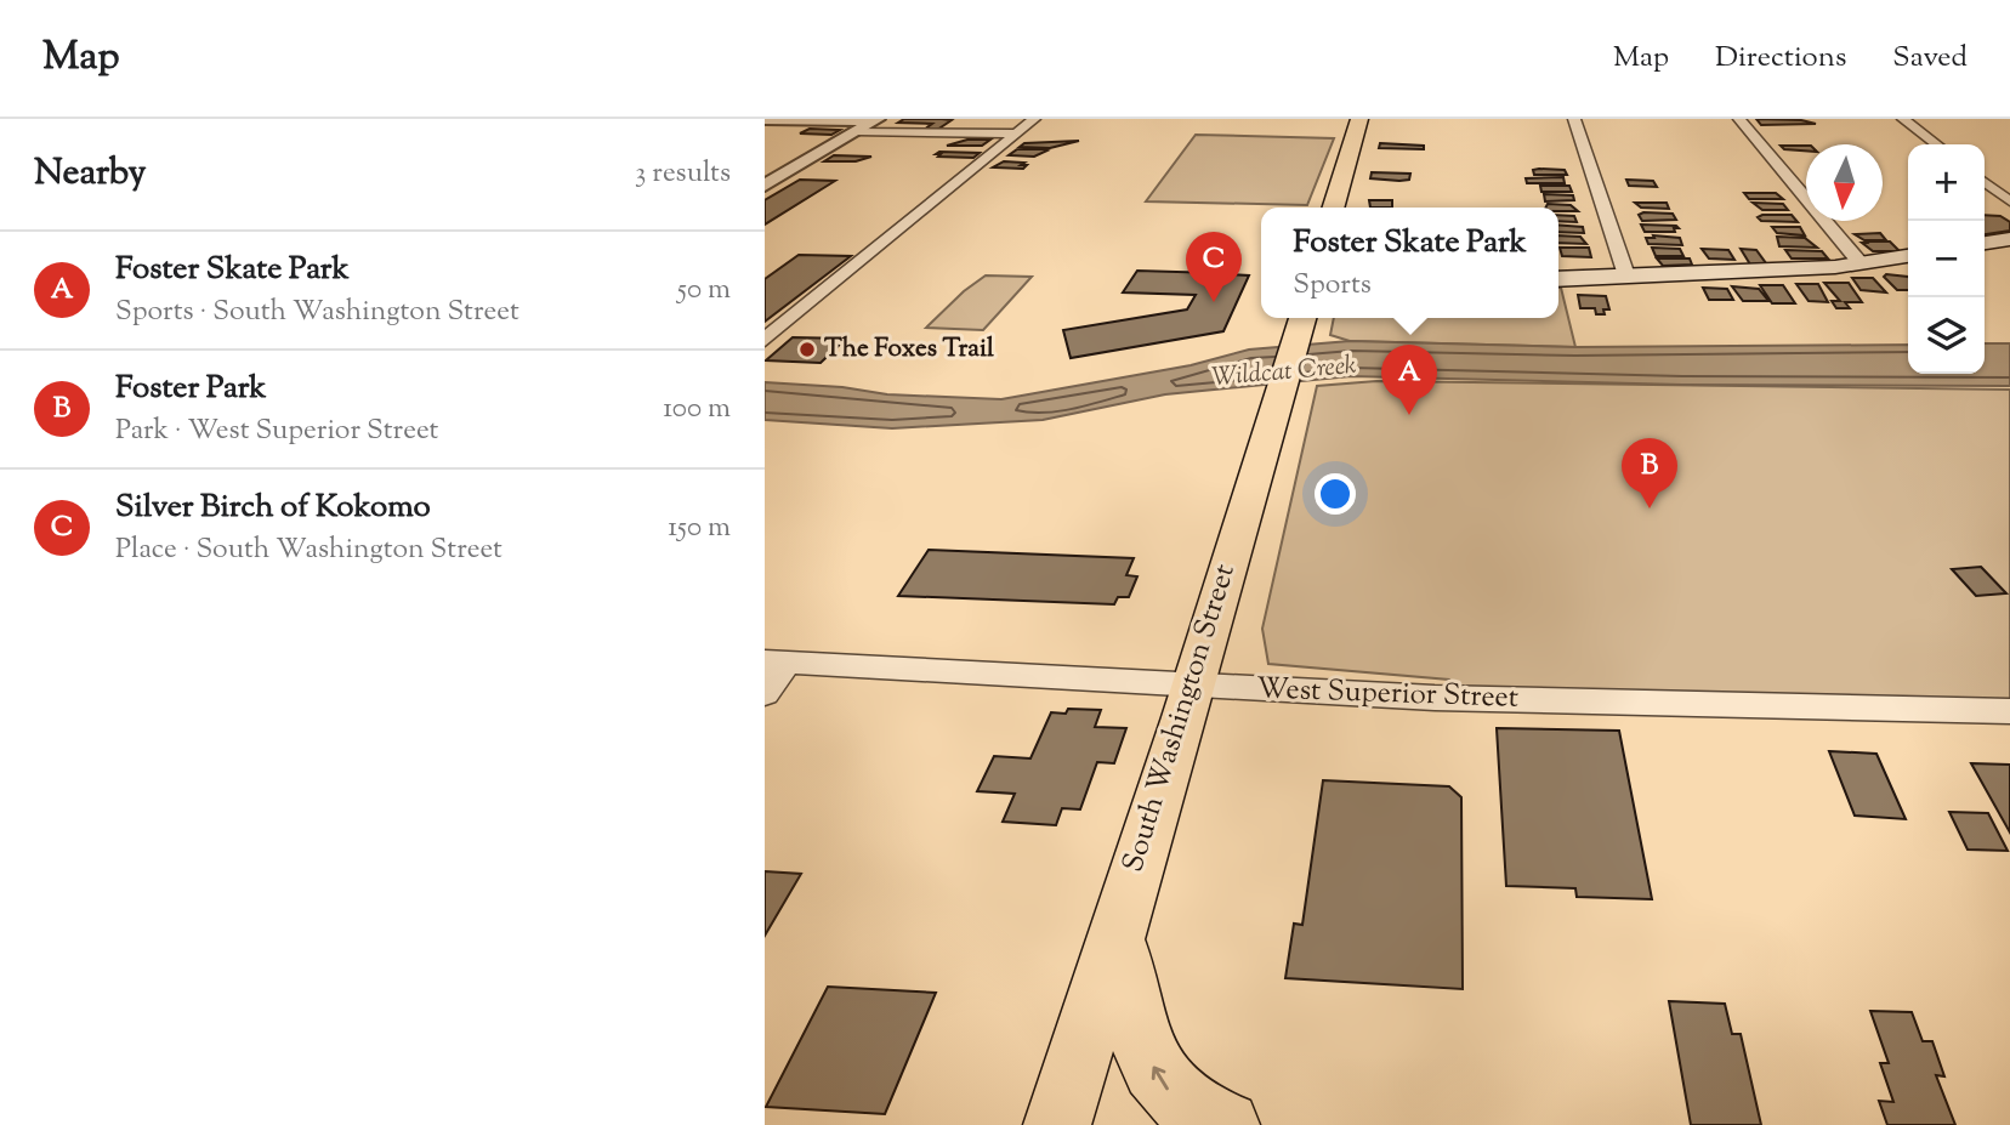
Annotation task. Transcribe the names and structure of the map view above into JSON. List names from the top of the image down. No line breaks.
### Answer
{"streets":{"main road":["South Washington Street"],"street":["West Superior Street"]},"crossings":[["West Superior Street","South Washington Street"]],"water":["Wildcat Creek"],"places":["The Foxes Trail"],"north":"bottom","page":{"header":"Map","nav":["Map","Directions","Saved"],"heading":["Nearby","3 results"],"map_buttons":["+","−"],"popup":["Foster Skate Park","Sports"],"list":[{"mark":"A","name":"Foster Skate Park","note":"Sports · South Washington Street","value":"50 m"},{"mark":"B","name":"Foster Park","note":"Park · West Superior Street","value":"100 m"},{"mark":"C","name":"Silver Birch of Kokomo","note":"Place · South Washington Street","value":"150 m"}],"pins":["C","A","B"]}}
